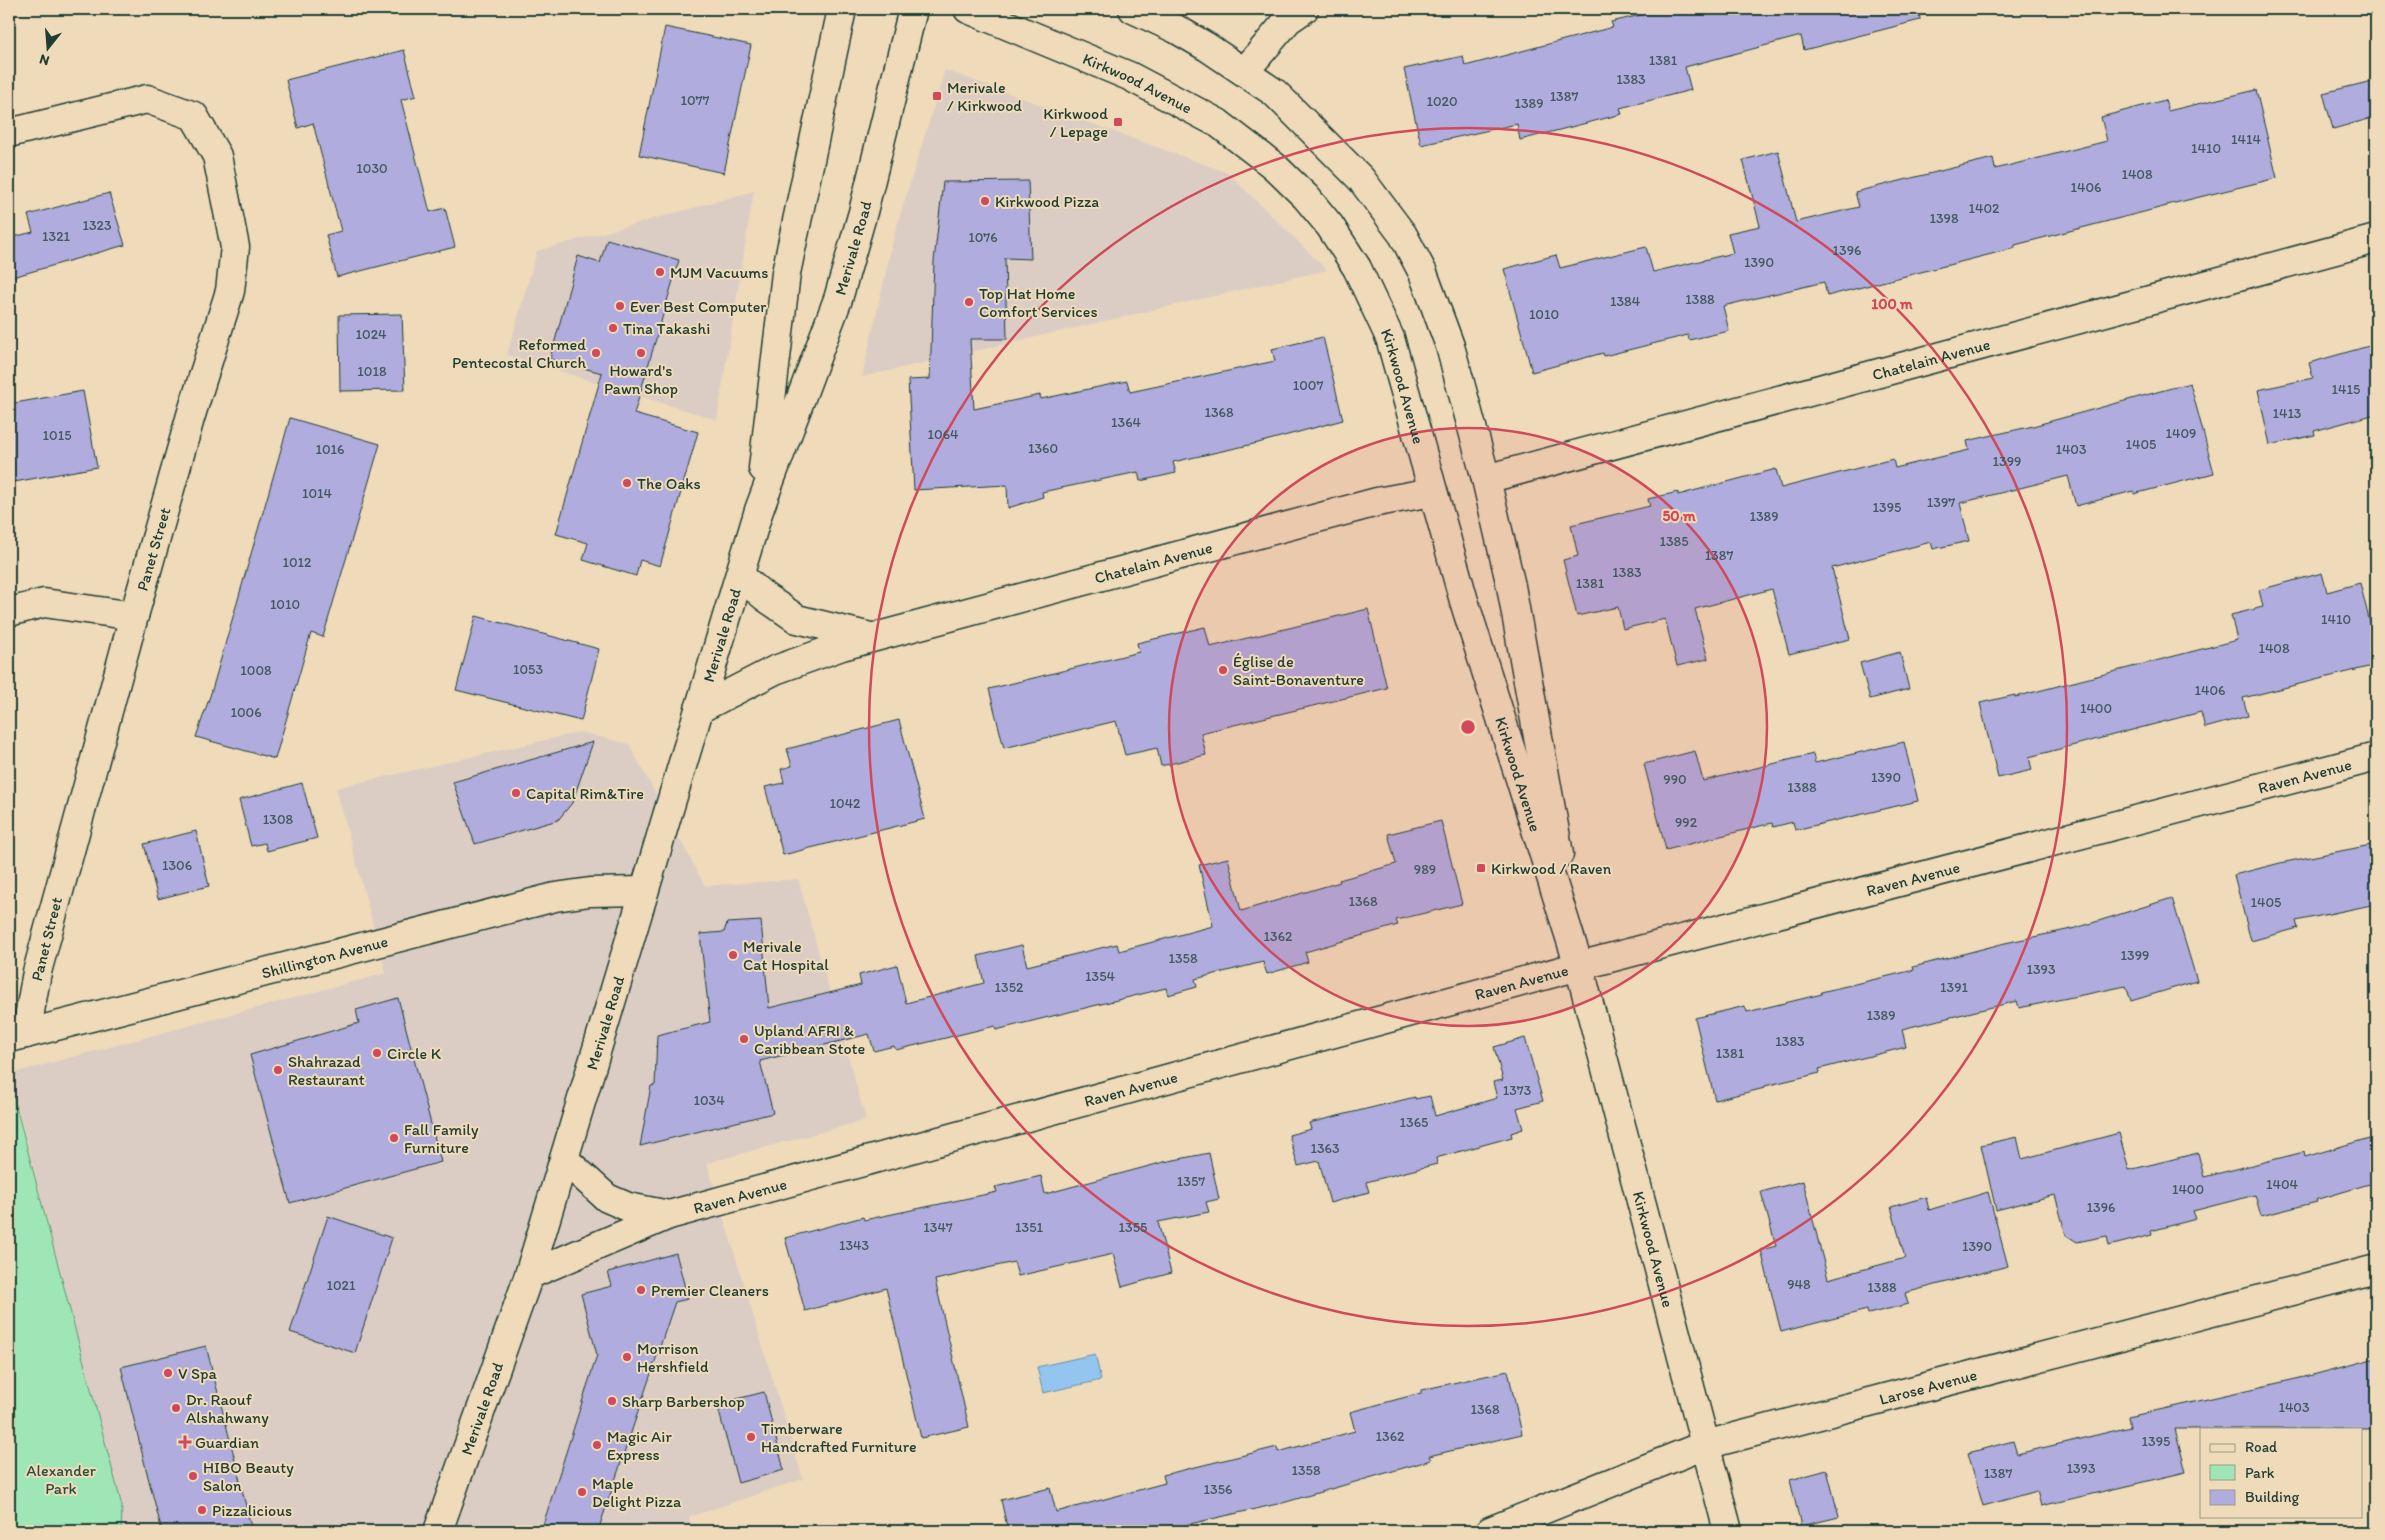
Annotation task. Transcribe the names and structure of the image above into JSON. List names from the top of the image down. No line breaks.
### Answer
{"streets":{"street":["Kirkwood Avenue","Merivale Road","Chatelain Avenue","Panet Street","Raven Avenue","Shillington Avenue","Larose Avenue"]},"crossings":[["Kirkwood Avenue","Chatelain Avenue"],["Kirkwood Avenue","Raven Avenue"],["Kirkwood Avenue","Larose Avenue"],["Merivale Road","Chatelain Avenue"],["Merivale Road","Raven Avenue"],["Merivale Road","Shillington Avenue"],["Panet Street","Shillington Avenue"]],"parks":["Alexander Park"],"places":{"transit":["Merivale / Kirkwood","Kirkwood / Lepage","Kirkwood / Raven"],"other":["Kirkwood Pizza","MJM Vacuums","Top Hat Home Comfort Services","Ever Best Computer","Tina Takashi","Reformed Pentecostal Church","Howard's Pawn Shop","The Oaks","Église de Saint-Bonaventure","Capital Rim&Tire","Merivale Cat Hospital","Upland AFRI & Caribbean Stote","Circle K","Shahrazad Restaurant","Fall Family Furniture","Premier Cleaners","Morrison Hershfield","V Spa","Sharp Barbershop","Dr. Raouf Alshahwany","Timberware Handcrafted Furniture","Magic Air Express","HIBO Beauty Salon","Maple Delight Pizza","Pizzalicious"],"health":["Guardian"]},"house_numbers":["1381","1383","1387","1077","1020","1389","1414","1410","1030","1408","1406","1402","1398","1323","1321","1076","1396","1390","1388","1384","1010","1024","1018","1007","1415","1368","1413","1364","1409","1064","1015","1405","1360","1016","1403","1399","1014","1397","1395","1389","1385","1387","1012","1383","1381","1010","1410","1408","1053","1008","1406","1400","1006","1390","990","1388","1042","1308","992","1306","989","1368","1405","1362","1399","1358","1393","1354","1352","1391","1389","1383","1381","1373","1034","1365","1363","1357","1404","1400","1396","1347","1351","1355","1343","1390","948","1021","1388","1403","1368","1362","1395","1393","1358","1387","1356"],"legend":["Road","Park","Building"],"north":"bottom","rings":["100 m","50 m"]}
